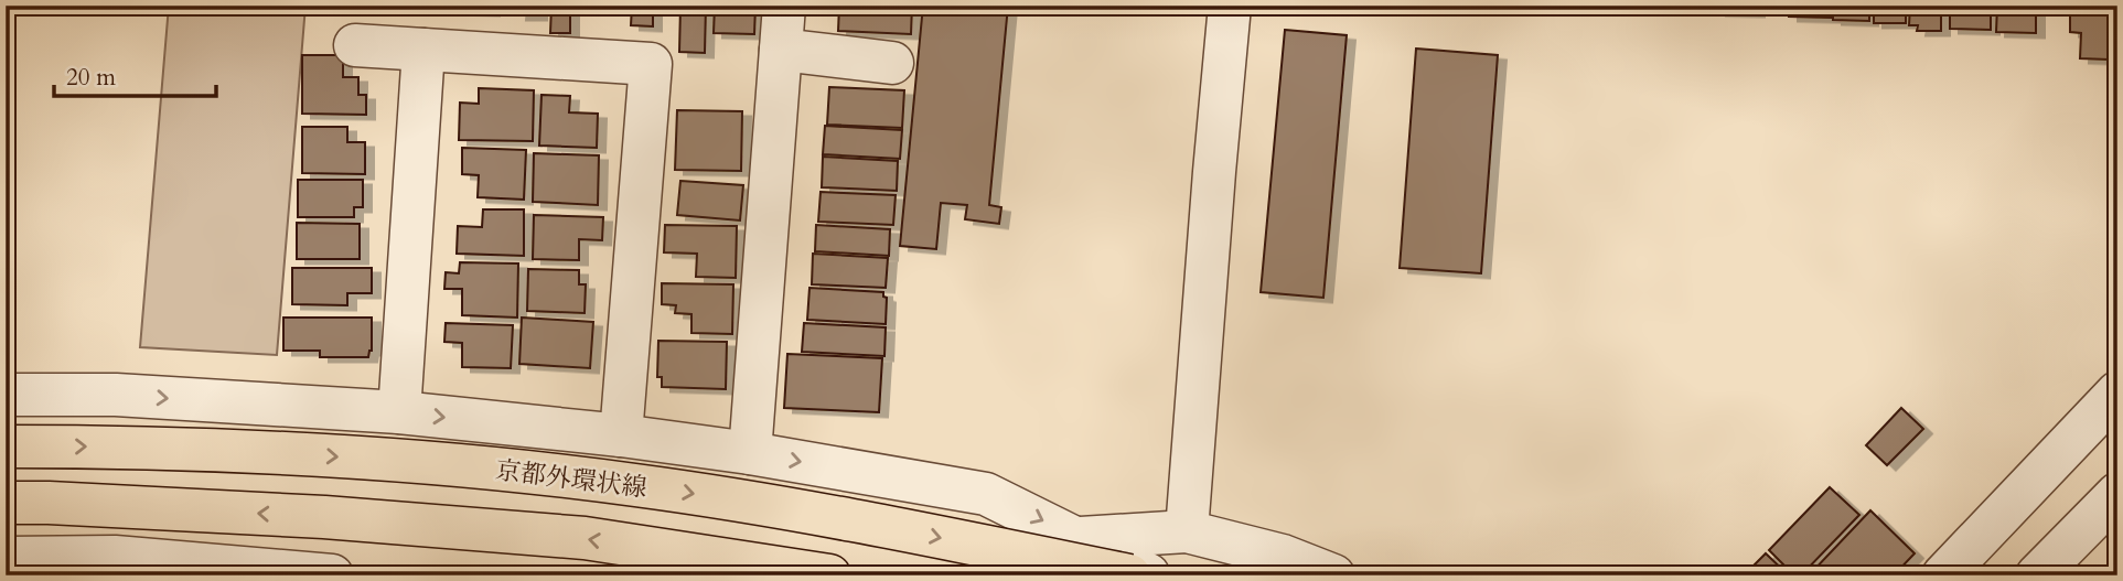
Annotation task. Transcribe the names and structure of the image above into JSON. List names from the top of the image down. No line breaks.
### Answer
{"streets":{"main road":["京都外環状線"]},"scale_bar":"20 m"}
